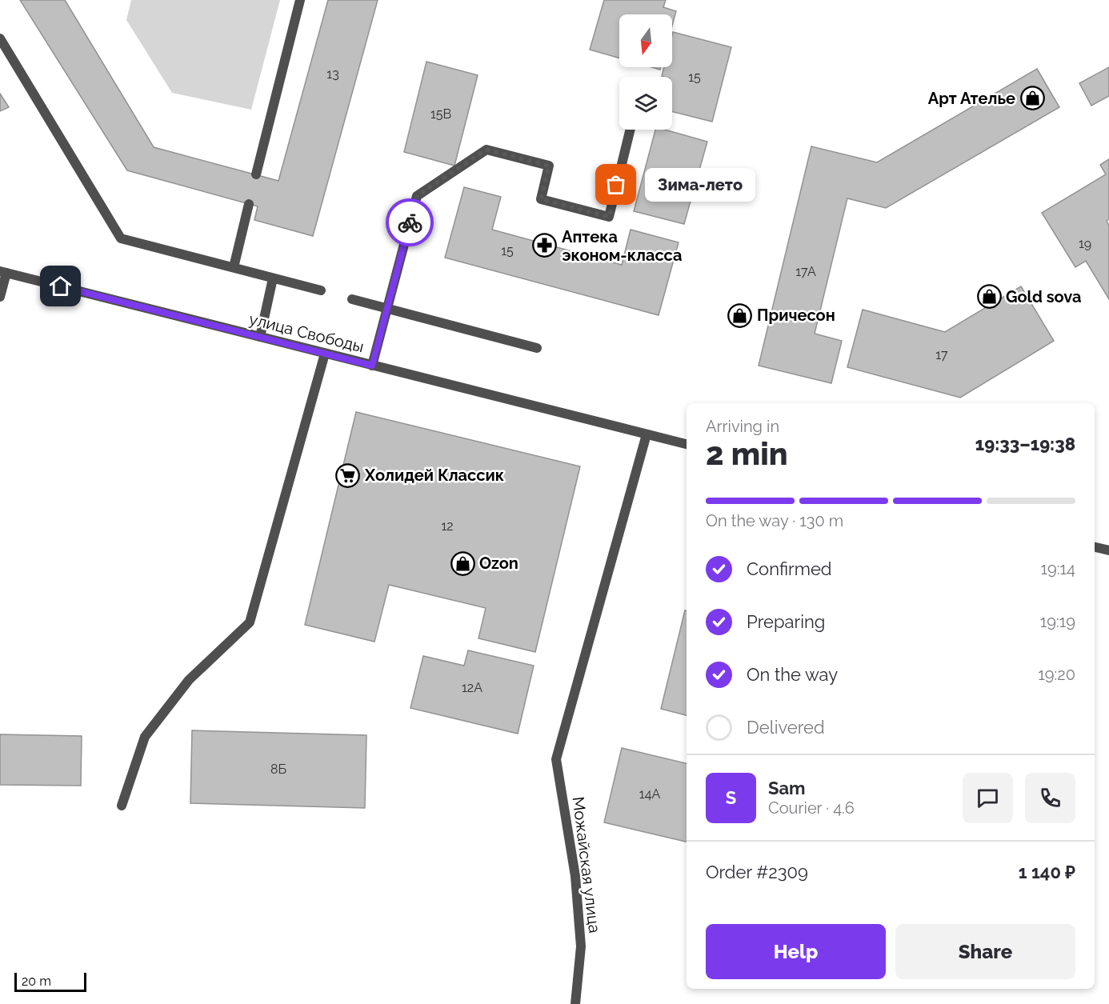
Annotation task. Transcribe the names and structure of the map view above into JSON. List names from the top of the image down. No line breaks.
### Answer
{"streets":{"street":["улица Свободы","Можайская улица"]},"crossings":[["улица Свободы","Можайская улица"]],"places":{"shop":["Арт Ателье","Gold sova","Причесон","Ozon"],"other":["Зима-лето"],"pharmacy":["Аптека эконом-класса"],"supermarket":["Холидей Классик"]},"house_numbers":["13","15","15В","19","15","17А","17","12","12А","8Б","14А"],"scale_bar":"20 m","north":"bottom","page":{"bubble":"Зима-лето","heading":["2 min","Arriving in","19:33–19:38"],"panel":["Sam","Courier · 4.6","Order #2309","1 140 ₽"],"bar":"On the way · 130 m","list":[["Confirmed","19:14"],["Preparing","19:19"],["On the way","19:20"],"Delivered"],"round":"S","buttons":["Help","Share"],"scale":"20 m"}}
